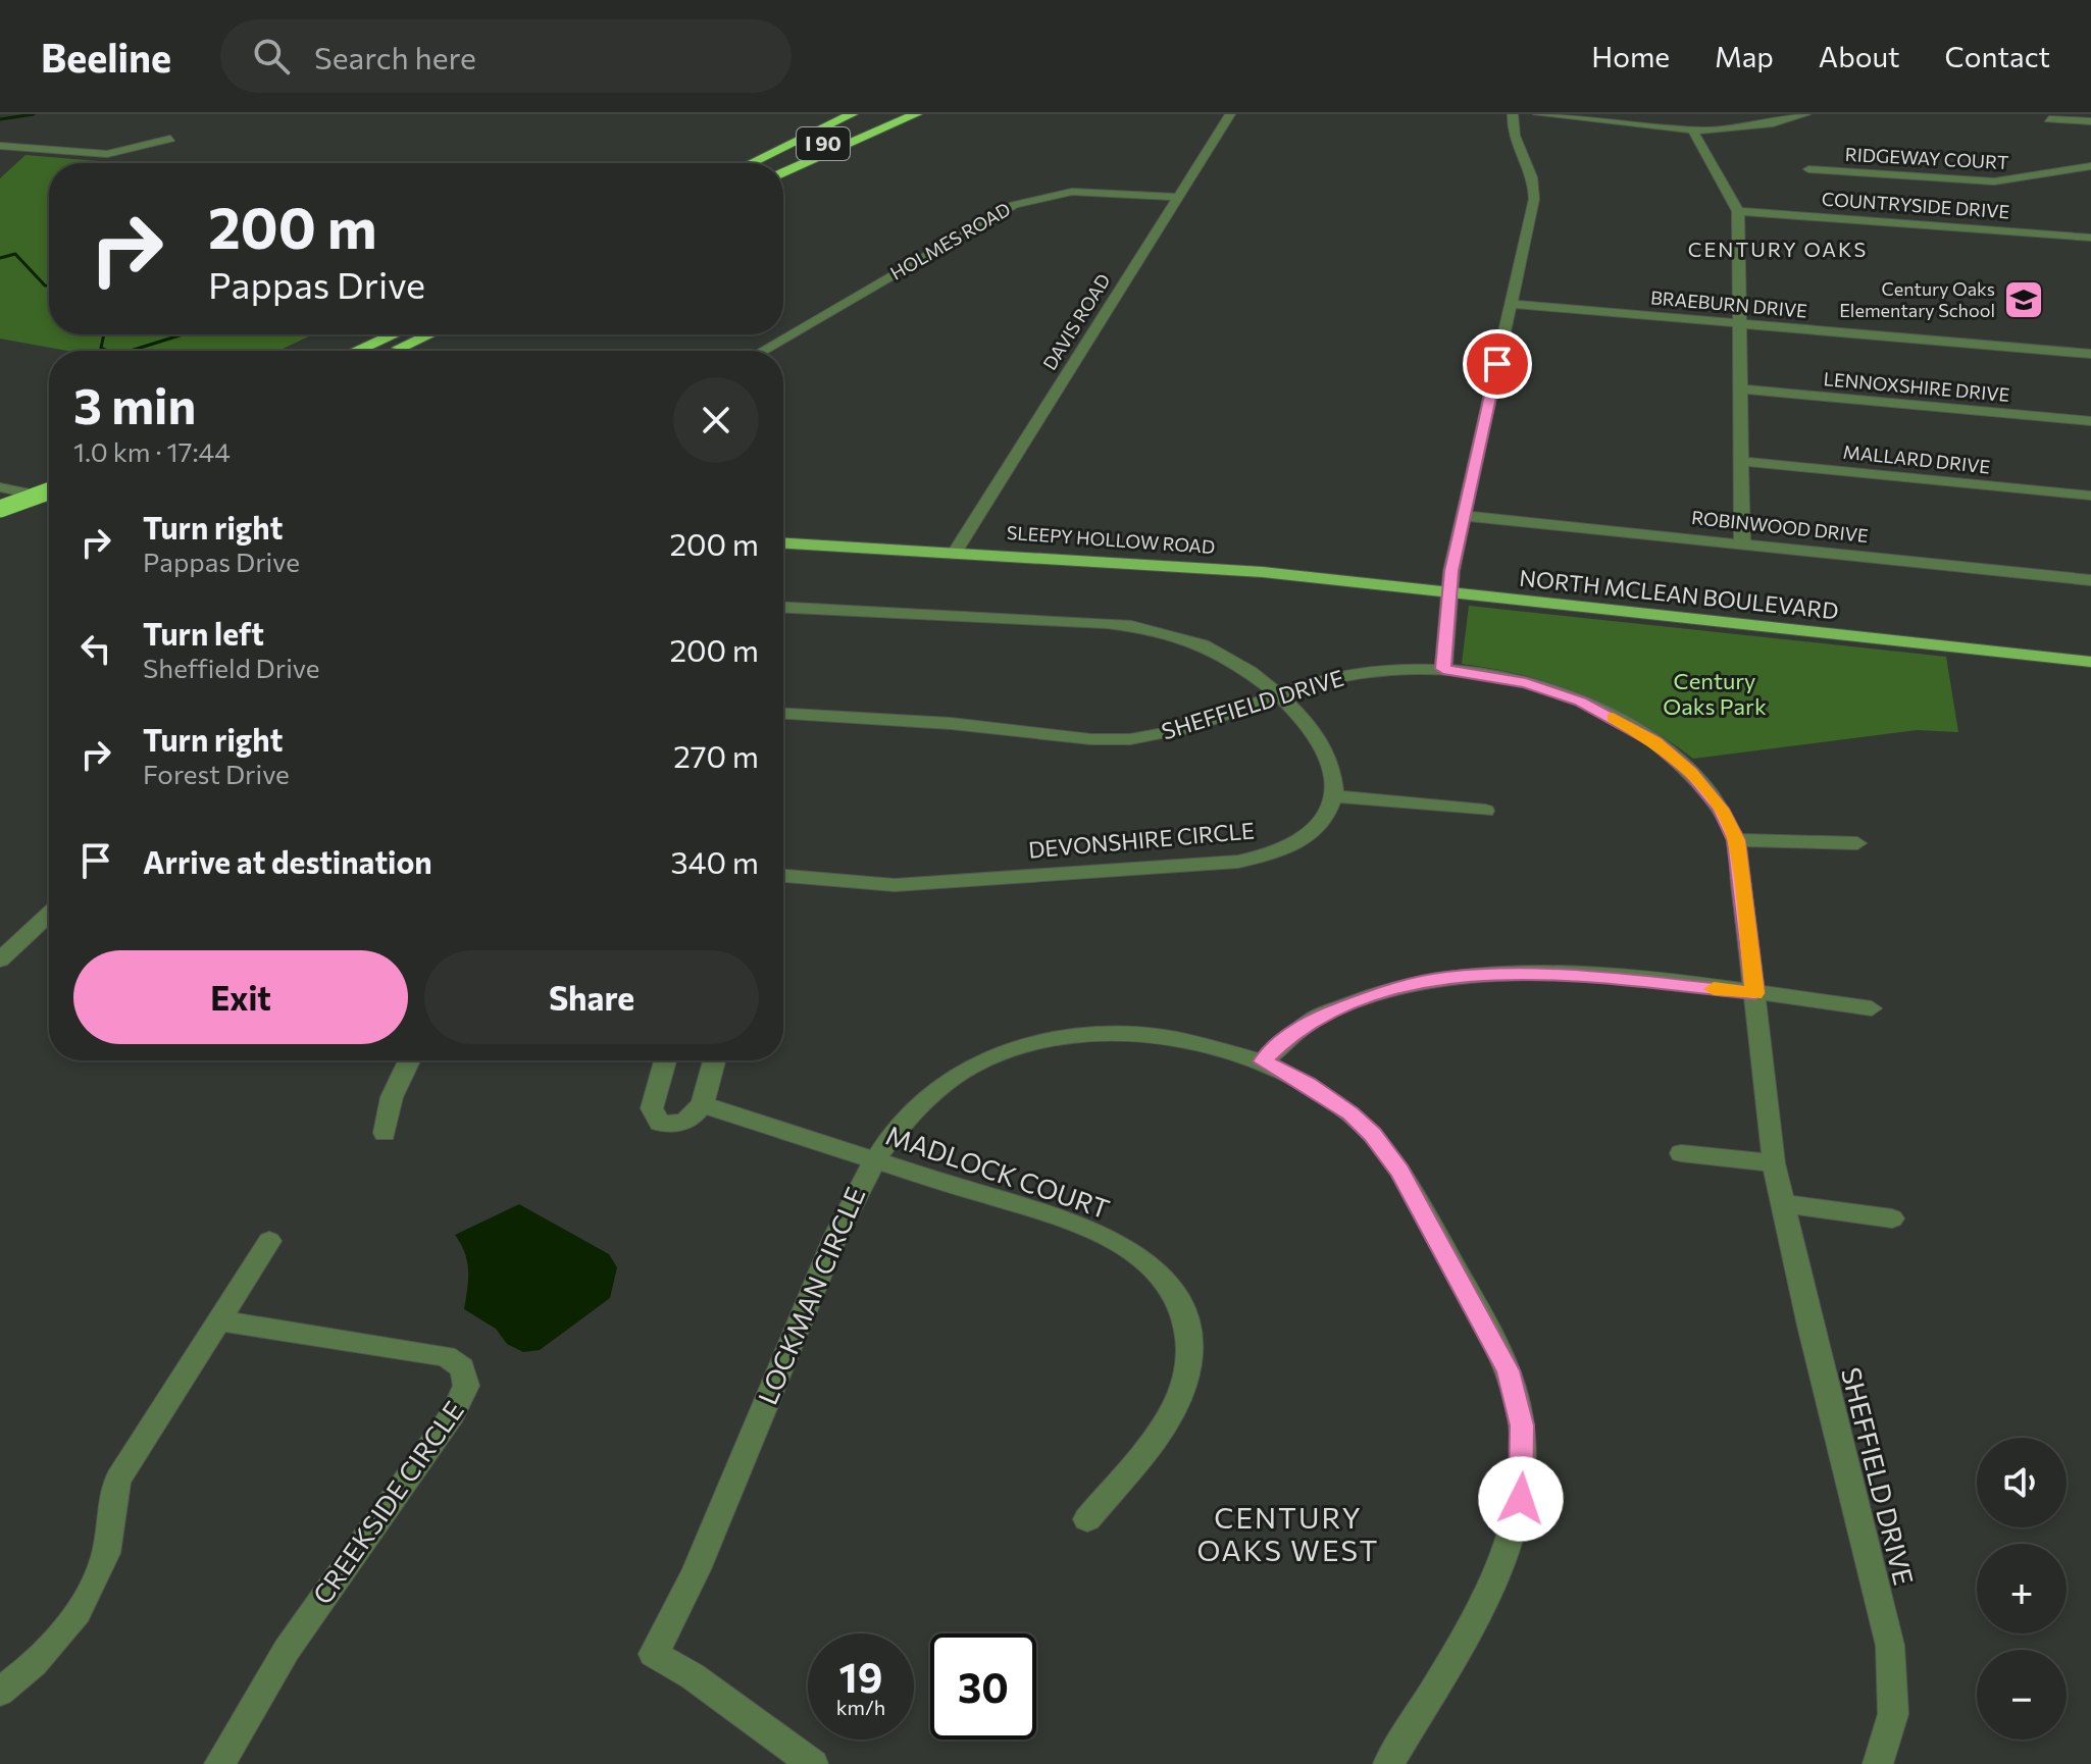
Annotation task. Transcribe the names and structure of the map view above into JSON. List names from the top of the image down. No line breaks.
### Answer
{"streets":{"highway":["I 90"],"main road":["SLEEPY HOLLOW ROAD","NORTH MCLEAN BOULEVARD"],"street":["RIDGEWAY COURT","COUNTRYSIDE DRIVE","HOLMES ROAD","BRAEBURN DRIVE","DAVIS ROAD","LENNOXSHIRE DRIVE","MALLARD DRIVE","ROBINWOOD DRIVE","SHEFFIELD DRIVE","DEVONSHIRE CIRCLE","MADLOCK COURT","LOCKMAN CIRCLE","CREEKSIDE CIRCLE"]},"crossings":[["HOLMES ROAD","DAVIS ROAD"],["DAVIS ROAD","SLEEPY HOLLOW ROAD"],["SLEEPY HOLLOW ROAD","NORTH MCLEAN BOULEVARD"],["MADLOCK COURT","LOCKMAN CIRCLE"]],"districts":["CENTURY OAKS","CENTURY OAKS WEST"],"parks":["Century Oaks Park"],"places":{"school or university":["Century Oaks Elementary School"]},"page":{"header":"Beeline","search":"Search here","nav":["Home","Map","About","Contact"],"turn":["200 m","Pappas Drive"],"heading":["3 min","1.0 km · 17:44"],"list":[{"name":"Turn right","note":"Pappas Drive","value":"200 m"},{"name":"Turn left","note":"Sheffield Drive","value":"200 m"},{"name":"Turn right","note":"Forest Drive","value":"270 m"},{"name":"Arrive at destination","value":"340 m"}],"buttons":["Exit","Share"],"map_buttons":["+","−"],"speed":"19 km/h","limit":"30"}}
